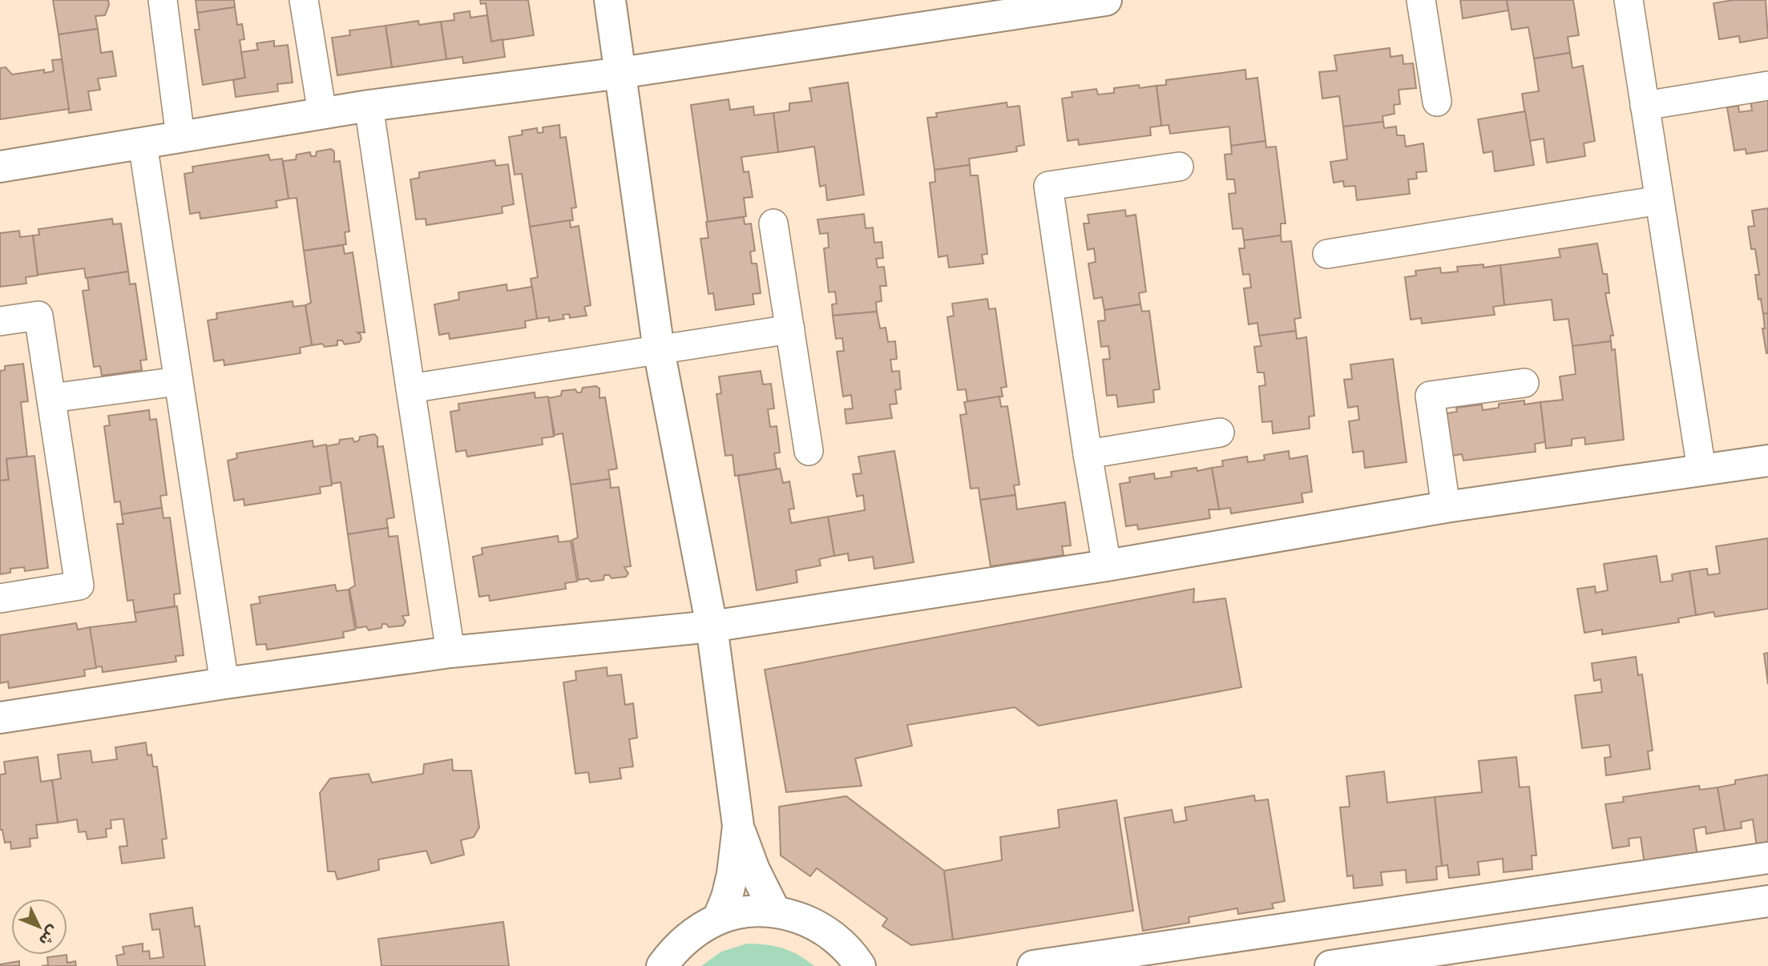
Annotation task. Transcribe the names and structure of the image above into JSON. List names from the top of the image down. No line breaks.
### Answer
{"north":"bottom right"}
